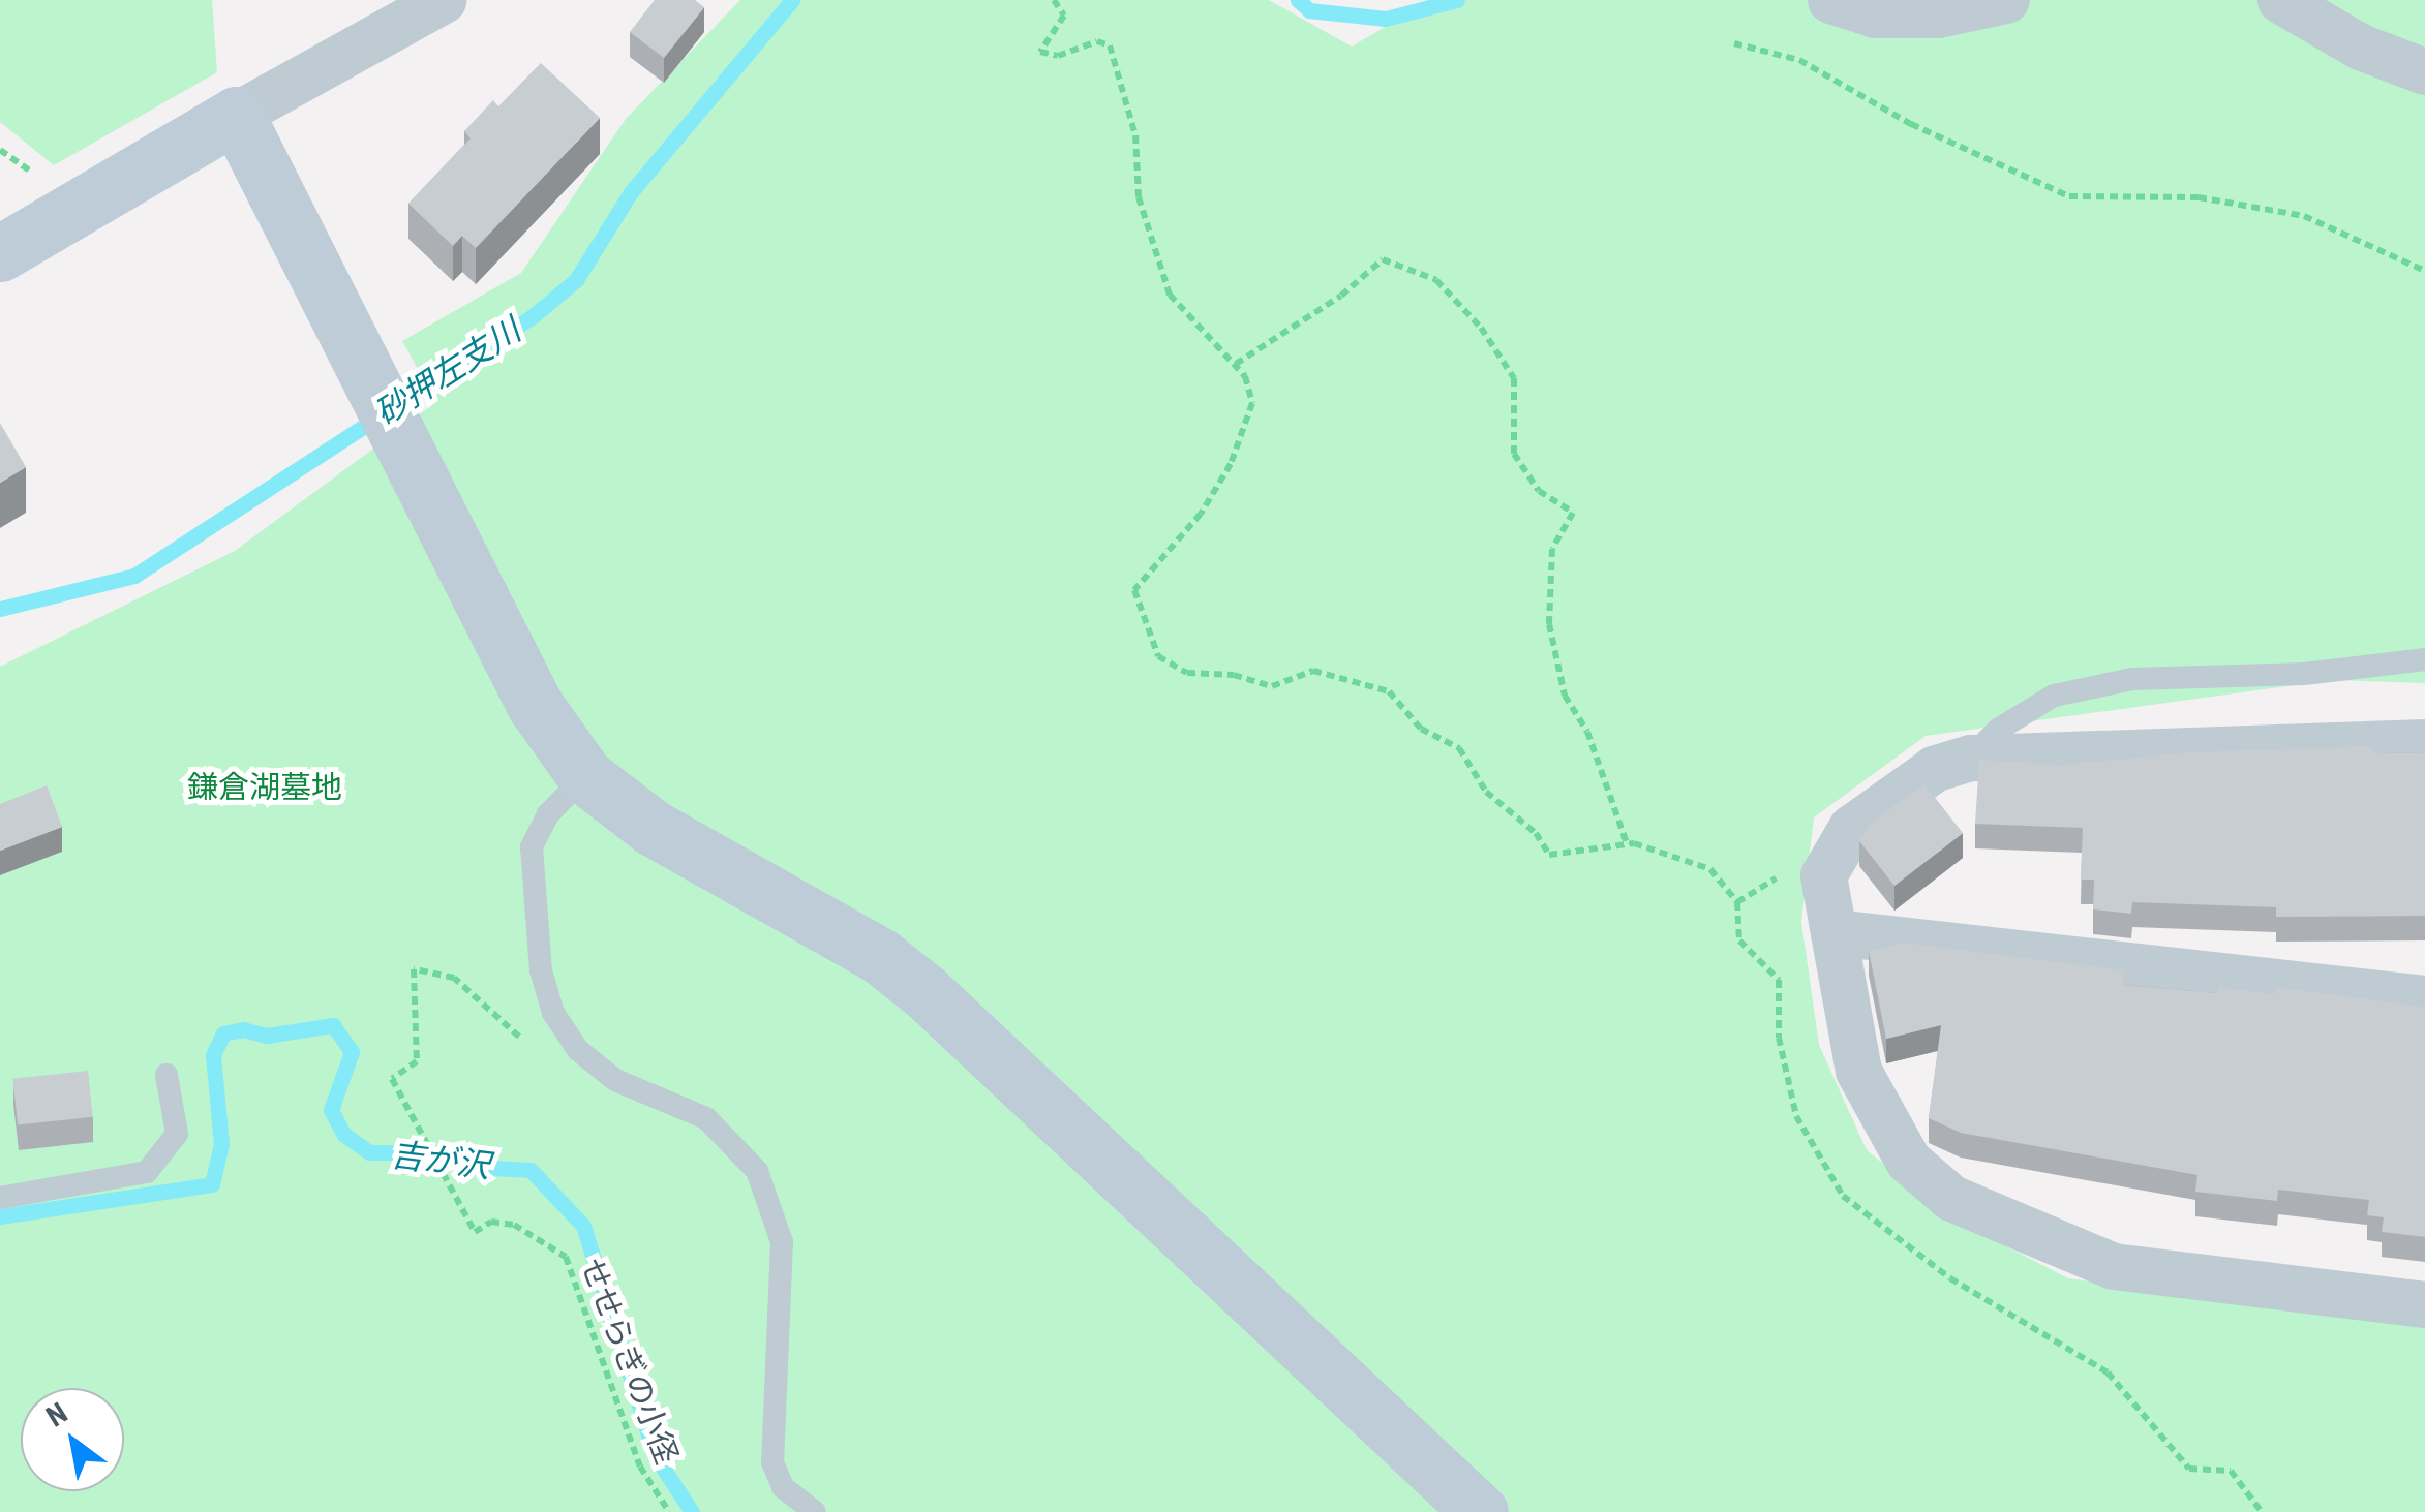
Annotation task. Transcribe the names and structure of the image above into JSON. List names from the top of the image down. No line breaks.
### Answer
{"streets":{"path":["せせらぎの小径"]},"water":["砂押左支川","吉が沢"],"parks":["鎌倉湖墓地"],"north":"top left"}
